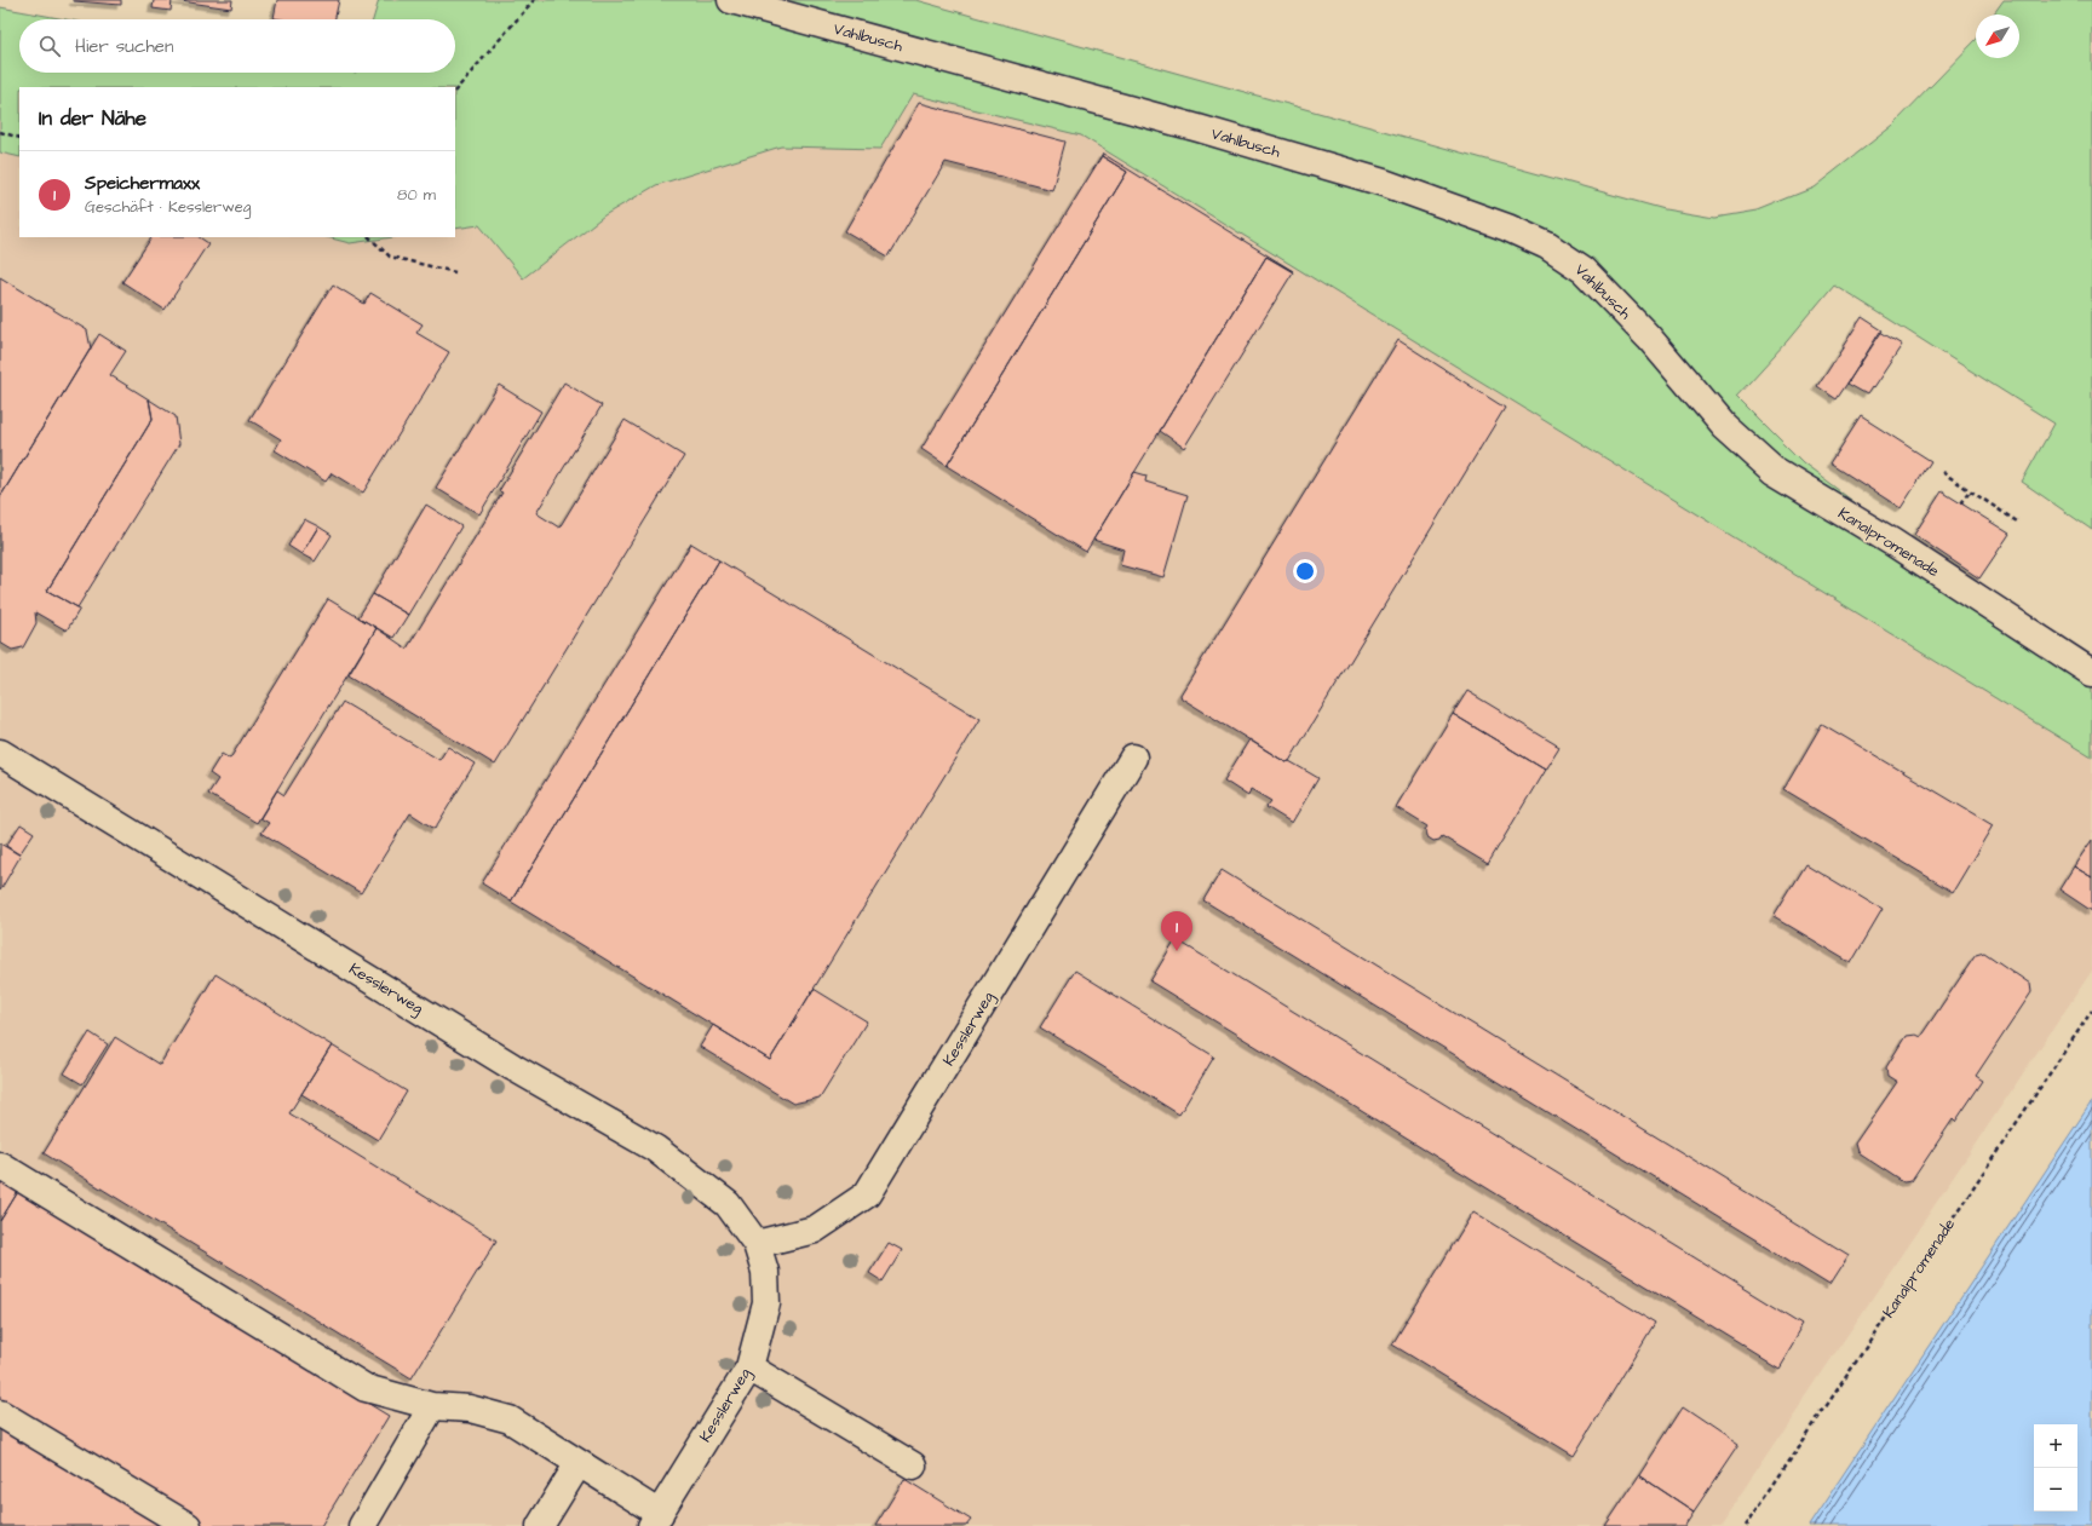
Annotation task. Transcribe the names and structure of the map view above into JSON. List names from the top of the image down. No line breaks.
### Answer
{"streets":{"street":["Vahlbusch","Kanalpromenade","Kesslerweg"]},"crossings":[["Vahlbusch","Kanalpromenade"]],"north":"bottom left","page":{"search":"Hier suchen","heading":"In der Nähe","list":[{"mark":"1","name":"Speichermaxx","note":"Geschäft · Kesslerweg","value":"80 m"}],"pins":"1","map_buttons":["+","−"]}}
